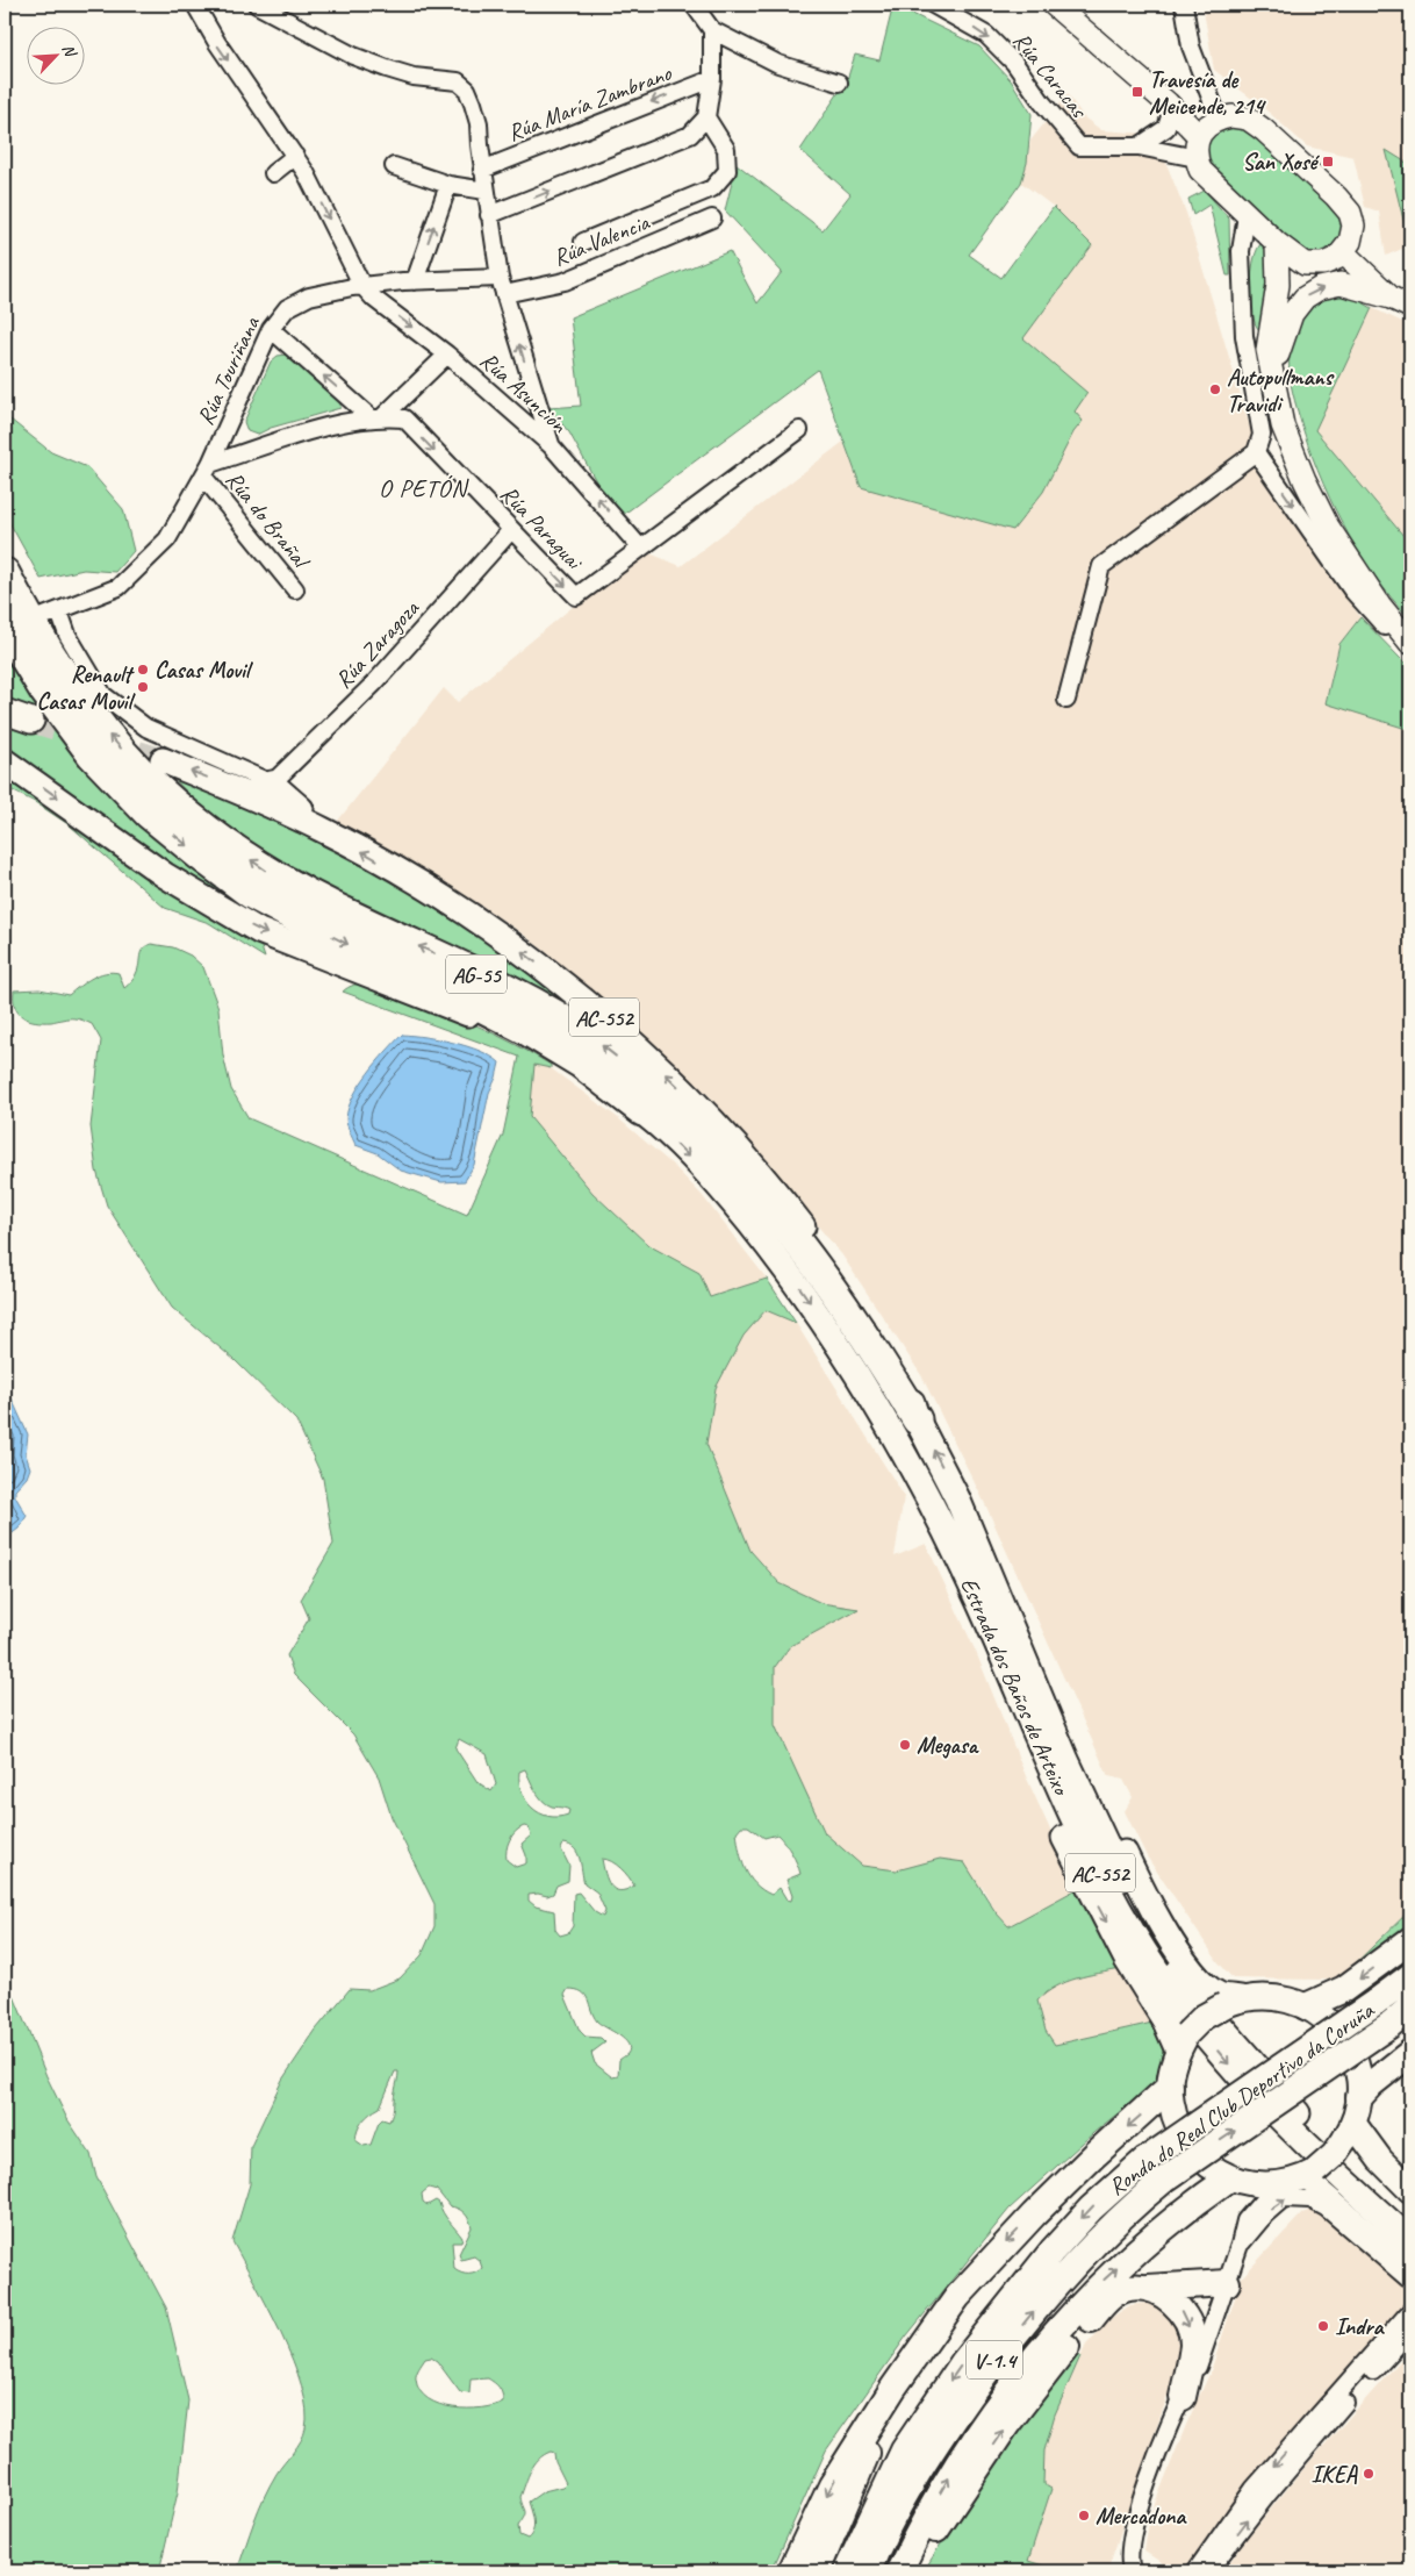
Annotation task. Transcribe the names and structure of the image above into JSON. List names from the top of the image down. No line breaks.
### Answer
{"streets":{"highway":["AG-55","Ronda do Real Club Deportivo da Coruña","V-1.4"],"main road":["AC-552","Estrada dos Baños de Arteixo"],"street":["Rúa Caracas","Rúa María Zambrano","Rúa Valencia","Rúa Touriñana","Rúa Asunción","Rúa do Brañal","Rúa Paraguai","Rúa Zaragoza"]},"crossings":[["Rúa Touriñana","Rúa Asunción"],["Rúa Touriñana","Rúa do Brañal"],["Rúa Touriñana","Rúa Zaragoza"],["Rúa Touriñana","AC-552"],["Rúa Asunción","Rúa Paraguai"],["Rúa Paraguai","Rúa Zaragoza"],["Rúa Zaragoza","AC-552"],["AG-55","AC-552"],["AG-55","Estrada dos Baños de Arteixo"],["AC-552","Estrada dos Baños de Arteixo"]],"one_way":["Rúa Caracas","Rúa Paraguai"],"districts":["O PETÓN"],"places":{"transit":["Travesía de Meicende, 214","San Xosé"],"other":["Autopullmans Travidi","Casas Movil","Renault Casas Movil","Megasa","Indra","IKEA","Mercadona"]},"north":"top right"}
